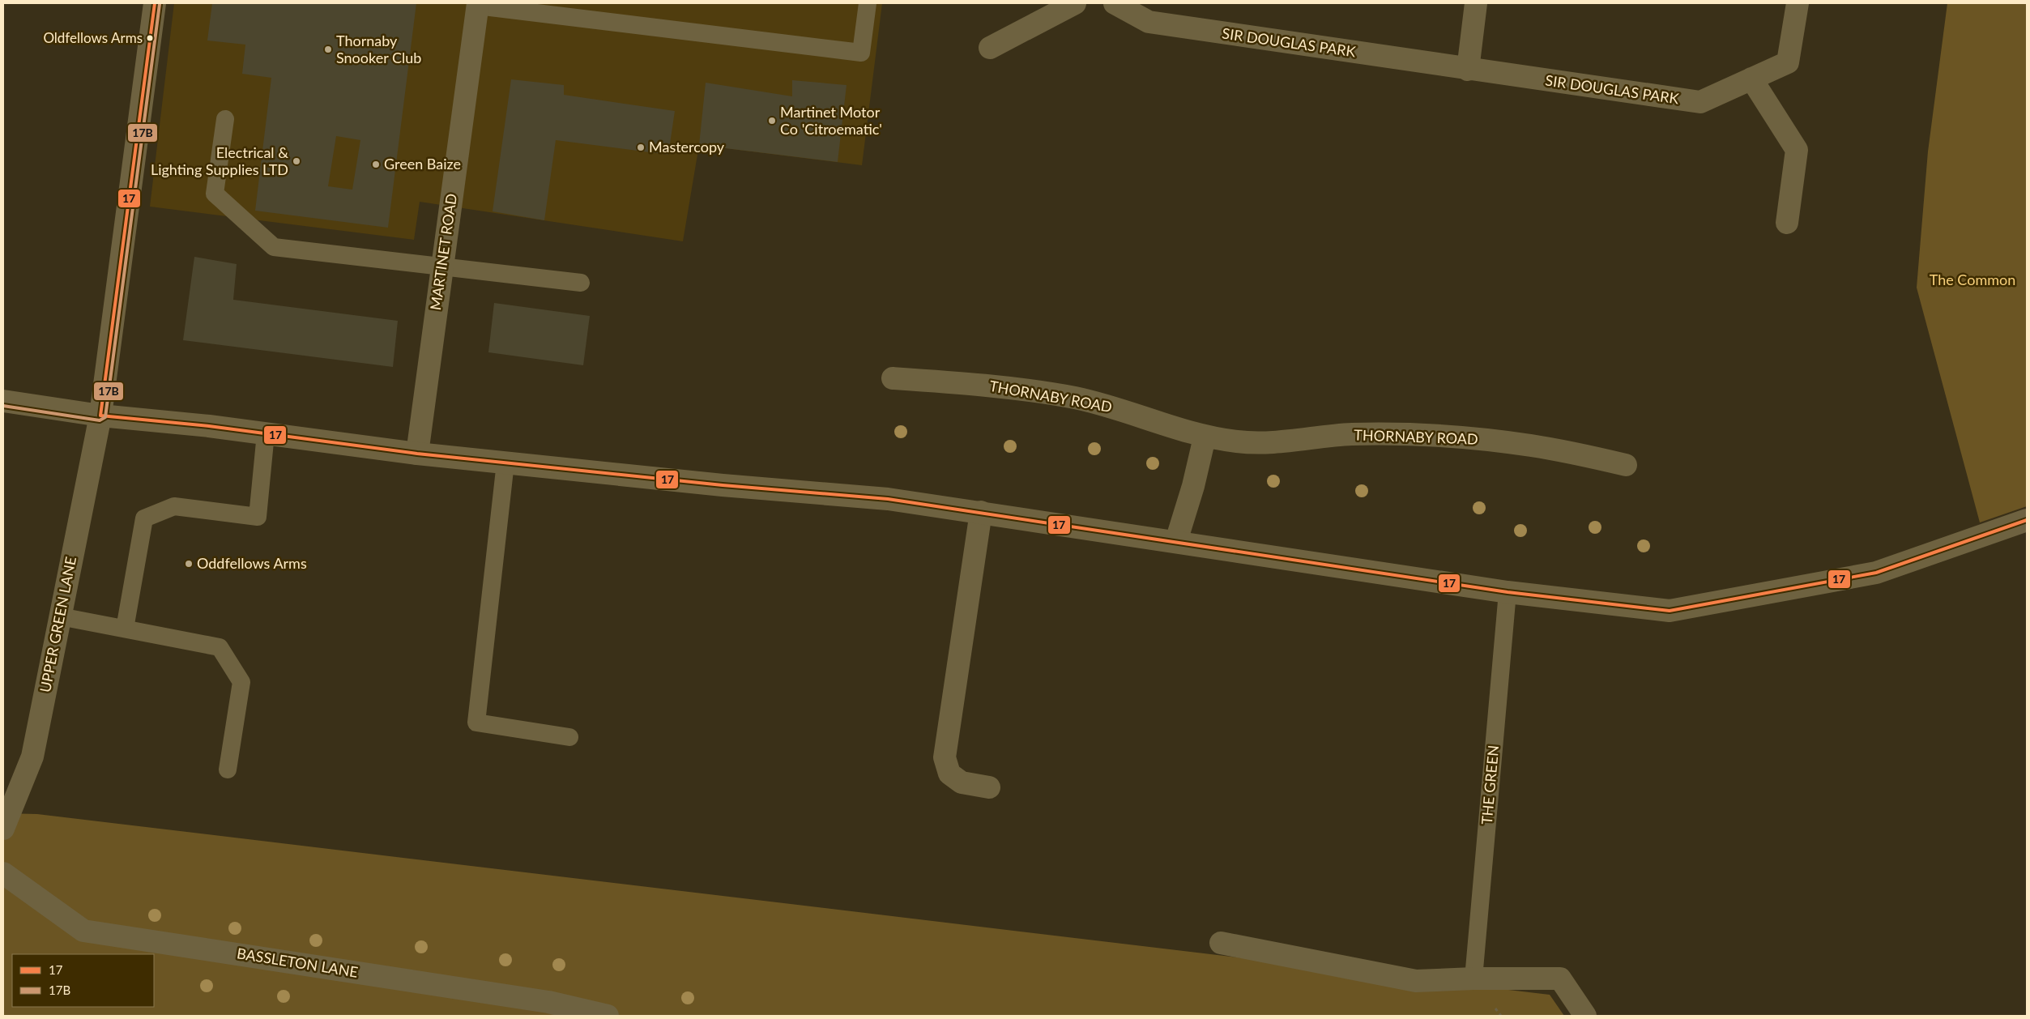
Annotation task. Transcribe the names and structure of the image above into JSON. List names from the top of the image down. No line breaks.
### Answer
{"streets":{"street":["SIR DOUGLAS PARK","MARTINET ROAD","THORNABY ROAD","UPPER GREEN LANE","BASSLETON LANE"],"lane":["THE GREEN"]},"parks":["The Common"],"places":["Oldfellows Arms","Thornaby Snooker Club","Martinet Motor Co 'Citroematic'","Mastercopy","Electrical & Lighting Supplies LTD","Green Baize","Oddfellows Arms"],"lines":["transit line 17","transit line 17B"],"legend":["17","17B"]}
